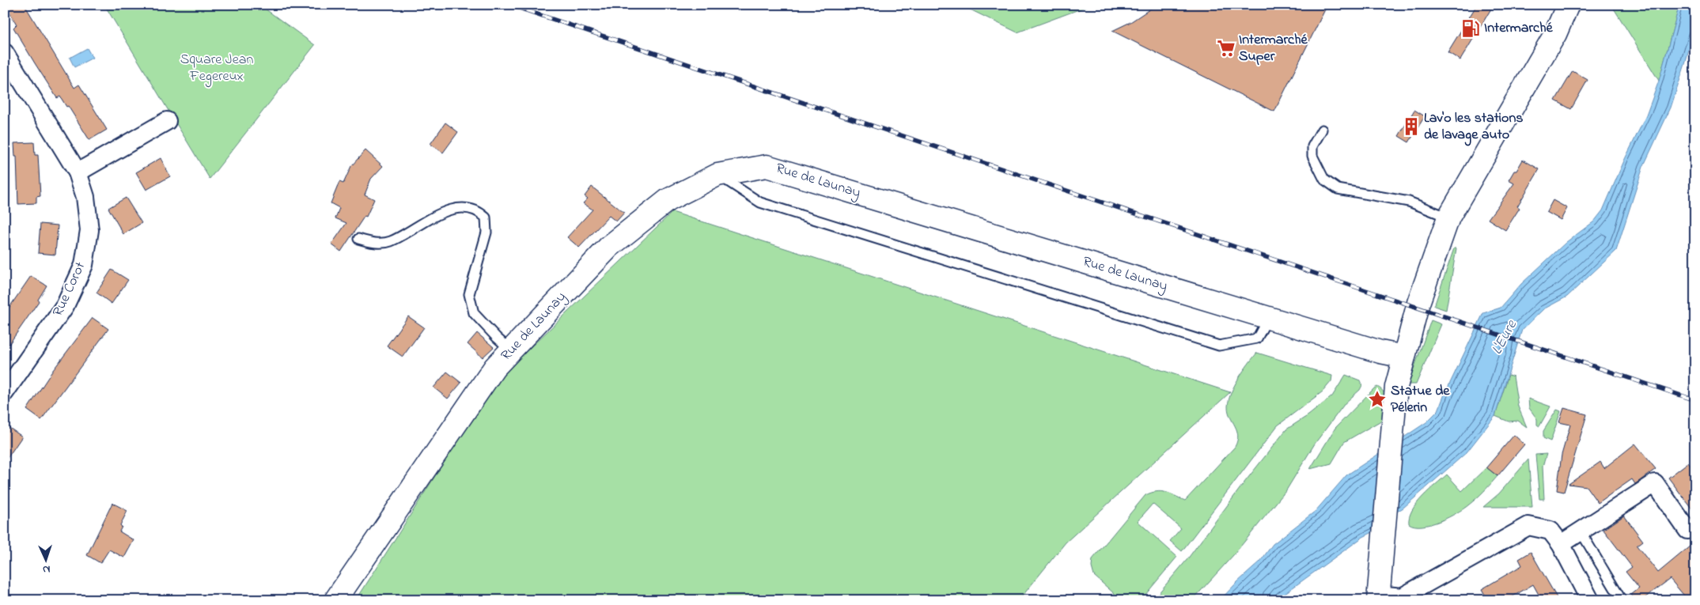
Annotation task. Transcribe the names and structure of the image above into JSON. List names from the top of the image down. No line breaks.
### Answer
{"streets":{"street":["Rue de Launay","Rue Corot"]},"water":["L'Eure"],"parks":["Square Jean Fegereux"],"places":{"fuel station":["Intermarché"],"supermarket":["Intermarché Super"],"building":["Lav'o les stations de lavage auto"],"place":["Statue de Pélerin"]},"north":"bottom"}
